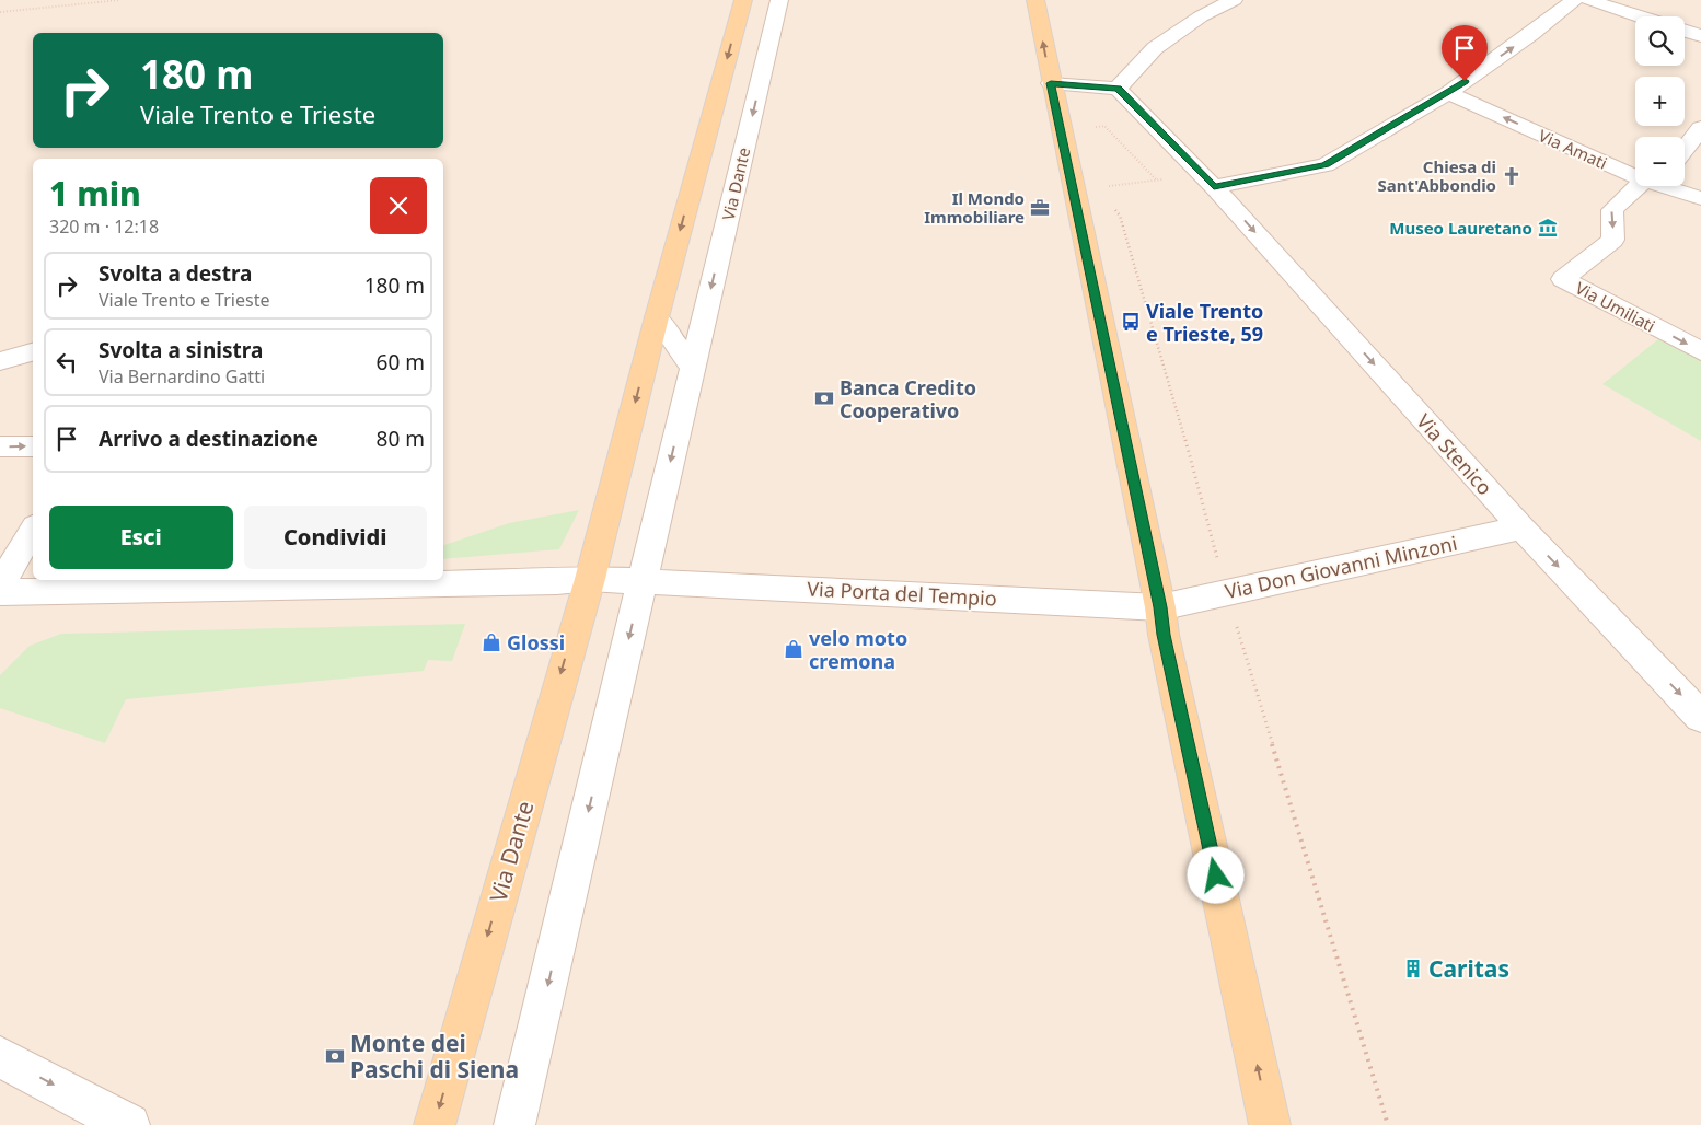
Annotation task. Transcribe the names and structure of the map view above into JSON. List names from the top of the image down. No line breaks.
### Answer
{"streets":{"main road":["Via Dante"],"street":["Via Amati","Via Umiliati","Via Stenico","Via Don Giovanni Minzoni","Via Porta del Tempio"]},"crossings":[["Via Dante","Via Porta del Tempio"],["Via Stenico","Via Don Giovanni Minzoni"],["Via Don Giovanni Minzoni","Via Porta del Tempio"]],"one_way":["Via Dante","Via Stenico"],"places":{"church":["Chiesa di Sant'Abbondio"],"office":["Il Mondo Immobiliare"],"museum":["Museo Lauretano"],"bus stop":["Viale Trento e Trieste, 59"],"bank":["Banca Credito Cooperativo","Monte dei Paschi di Siena"],"shop":["Glossi","velo moto cremona"],"building":["Caritas"]},"page":{"map_buttons":["+","−"],"turn":["180 m","Viale Trento e Trieste"],"heading":["1 min","320 m · 12:18"],"list":[{"name":"Svolta a destra","note":"Viale Trento e Trieste","value":"180 m"},{"name":"Svolta a sinistra","note":"Via Bernardino Gatti","value":"60 m"},{"name":"Arrivo a destinazione","value":"80 m"}],"buttons":["Esci","Condividi"]}}
